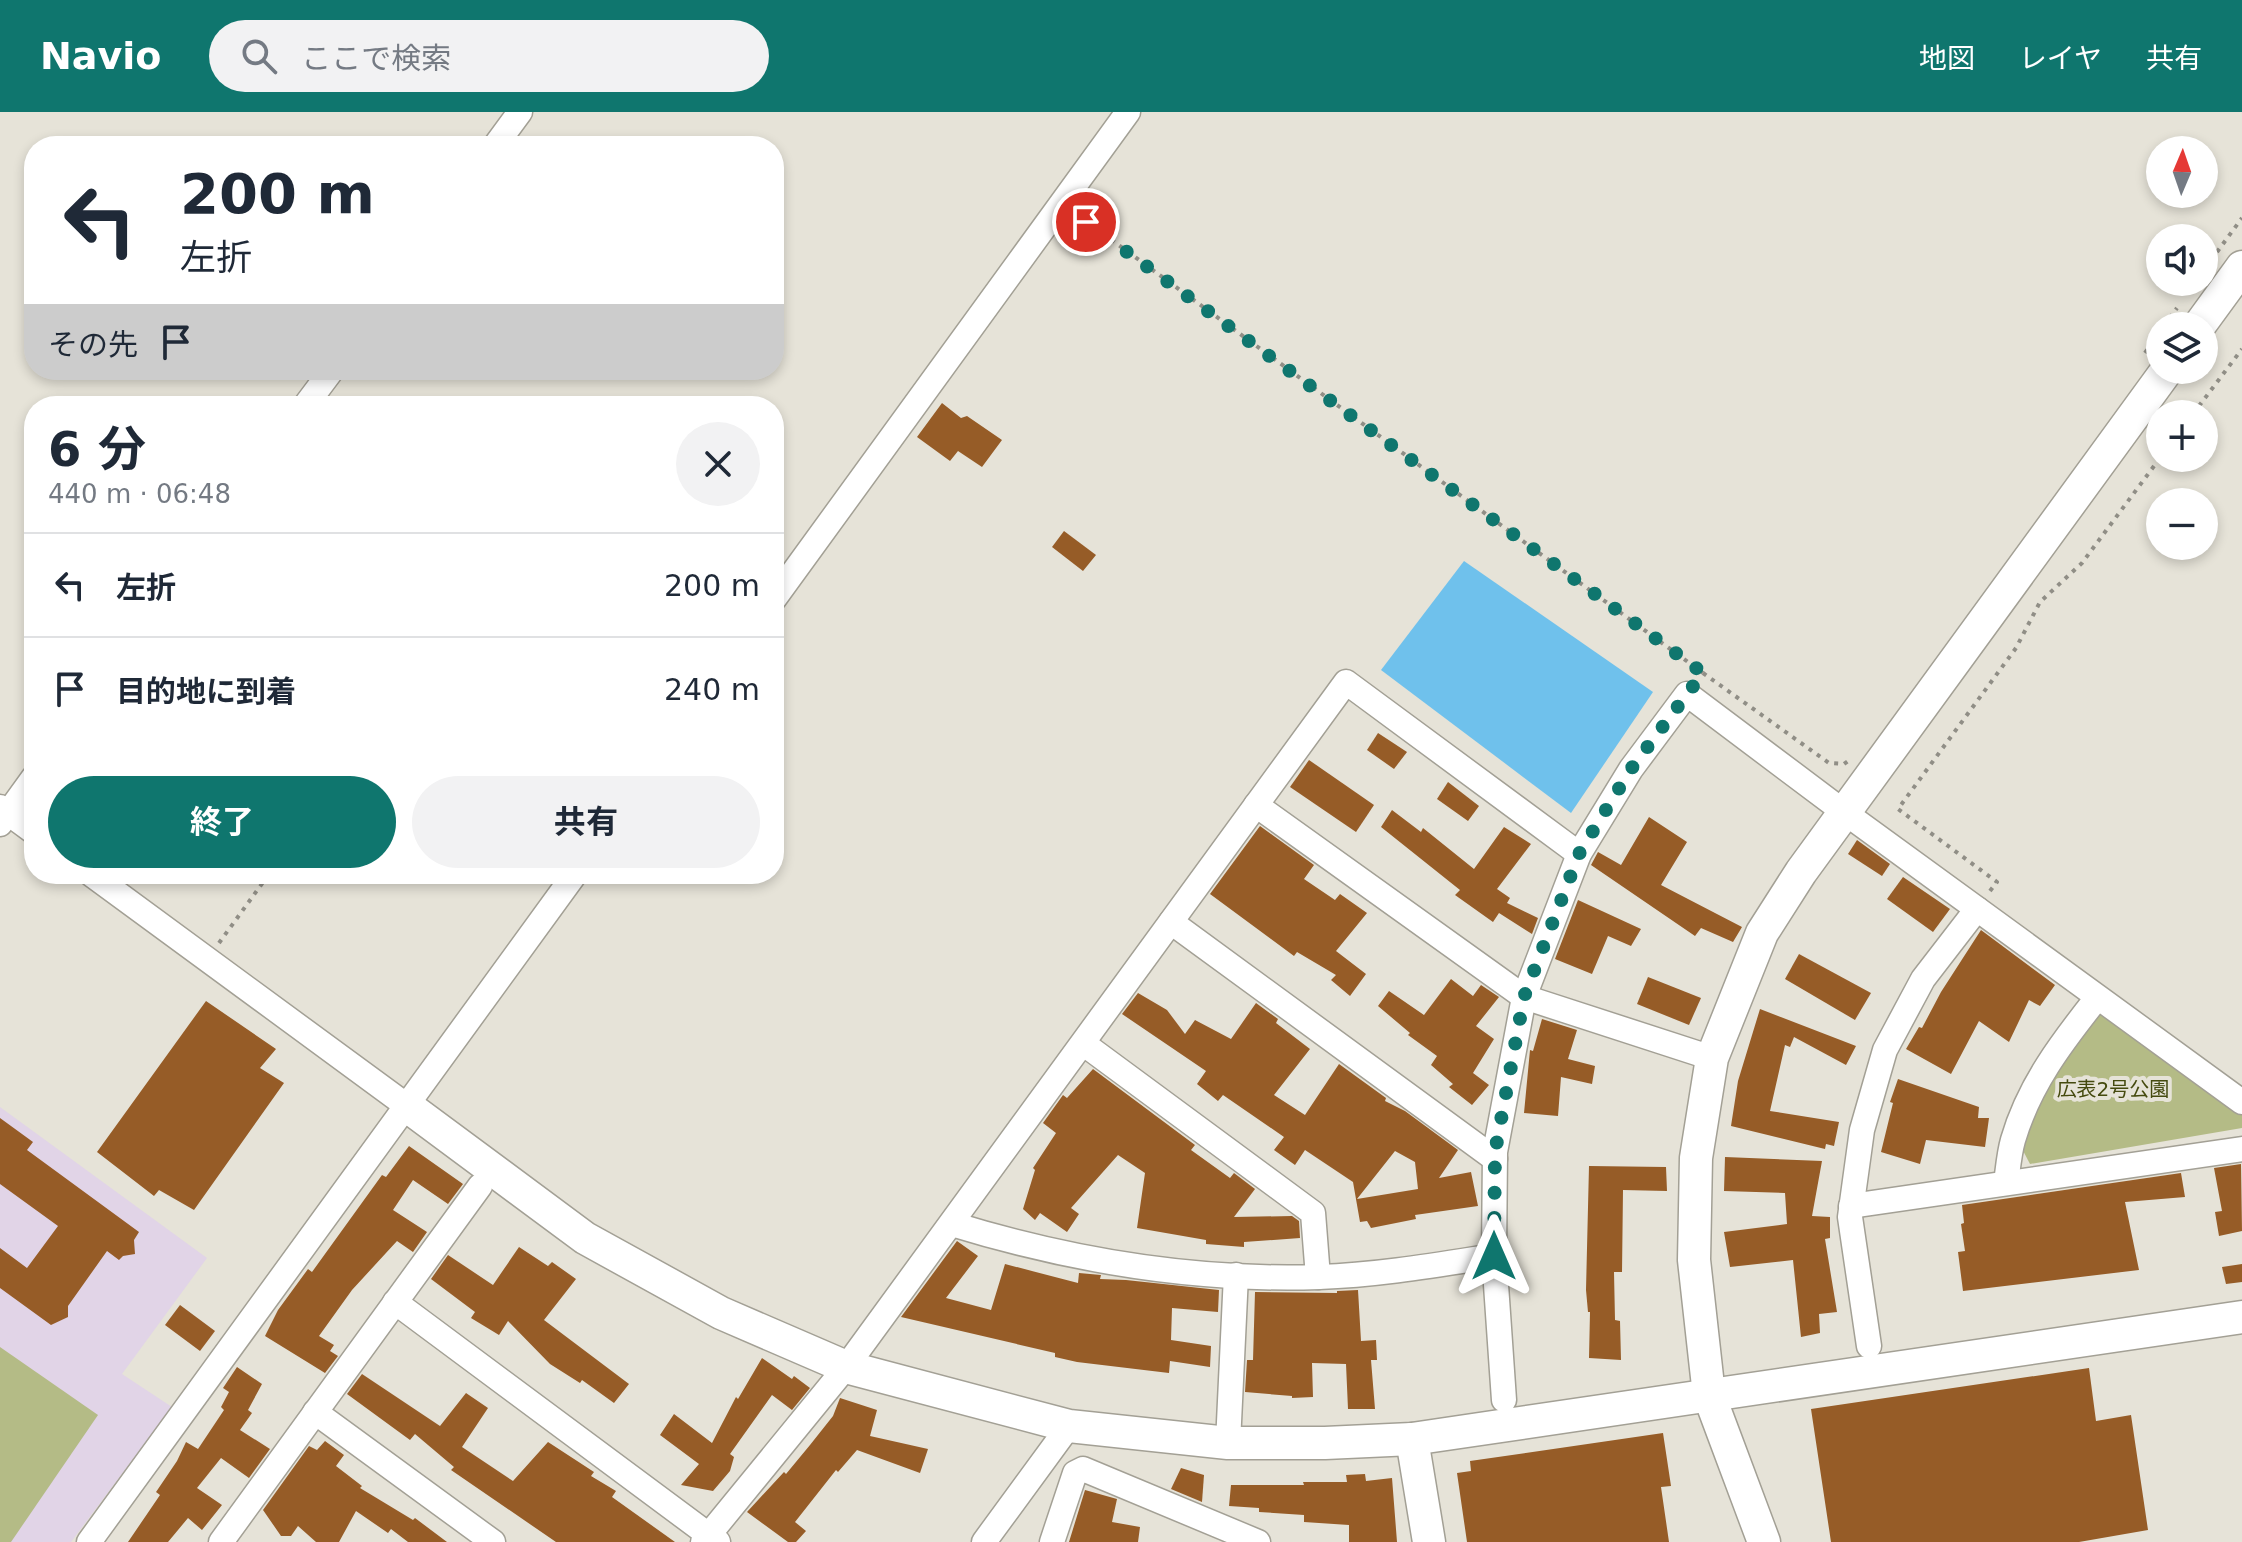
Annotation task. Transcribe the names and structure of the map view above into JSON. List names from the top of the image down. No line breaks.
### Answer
{"parks":["広表2号公園"],"north":"top","page":{"header":"Navio","search":"ここで検索","nav":["地図","レイヤ","共有"],"map_buttons":["+","−"],"turn":["200 m","左折"],"then":"その先","heading":["6 分","440 m · 06:48"],"list":[{"name":"左折","value":"200 m"},{"name":"目的地に到着","value":"240 m"}],"buttons":["終了","共有"]}}
